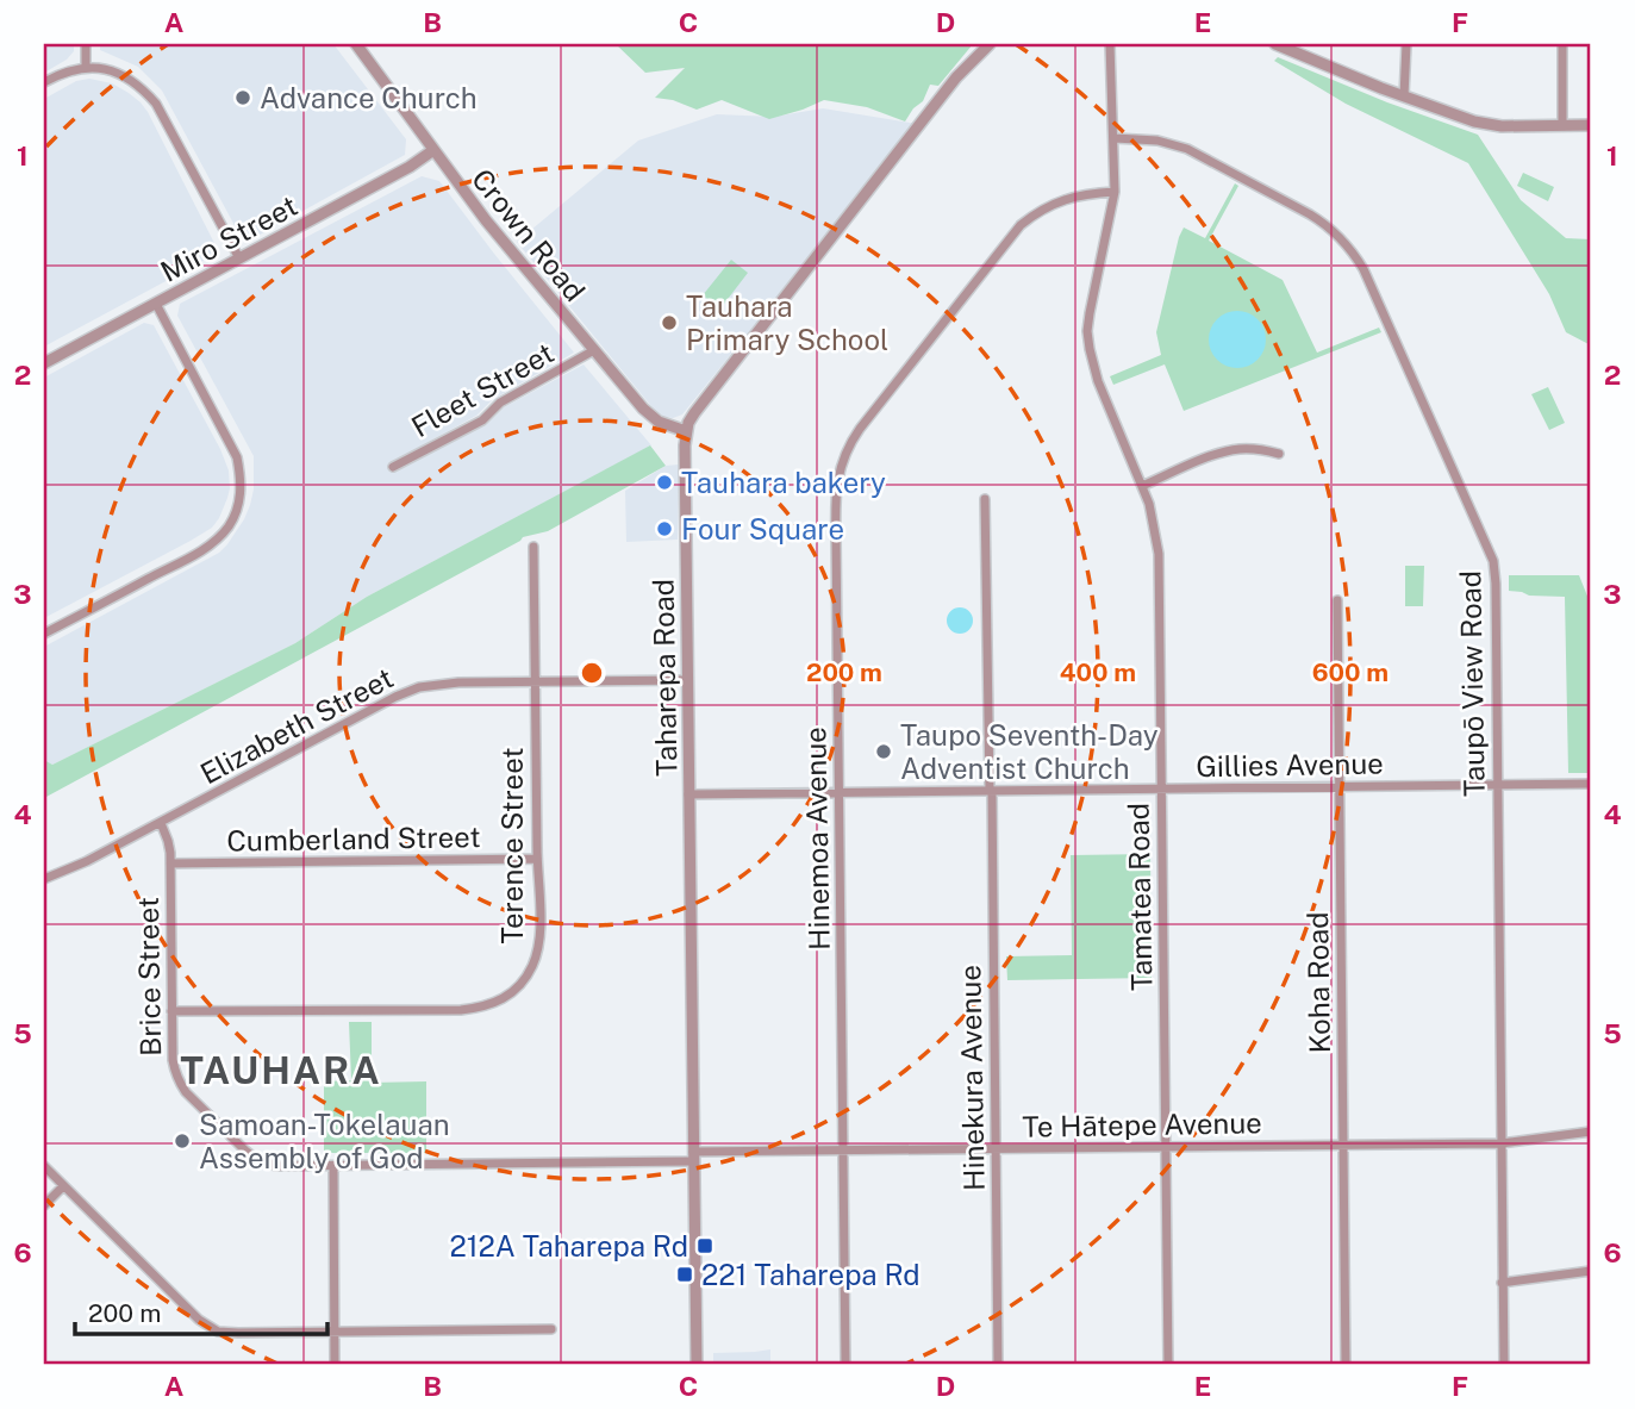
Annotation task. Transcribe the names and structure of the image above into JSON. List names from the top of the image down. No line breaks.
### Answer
{"streets":{"street":["Crown Road","Miro Street","Fleet Street","Taharepa Road","Taupō View Road","Elizabeth Street","Gillies Avenue","Cumberland Street","Hinemoa Avenue","Terence Street","Tamatea Road","Brice Street","Koha Road","Hinekura Avenue","Te Hātepe Avenue"]},"crossings":[["Crown Road","Miro Street"],["Crown Road","Fleet Street"],["Crown Road","Taharepa Road"],["Taharepa Road","Elizabeth Street"],["Taharepa Road","Gillies Avenue"],["Taharepa Road","Brice Street"],["Taharepa Road","Te Hātepe Avenue"],["Taupō View Road","Gillies Avenue"],["Taupō View Road","Tamatea Road"],["Taupō View Road","Te Hātepe Avenue"],["Elizabeth Street","Terence Street"],["Elizabeth Street","Brice Street"],["Gillies Avenue","Hinemoa Avenue"],["Gillies Avenue","Tamatea Road"],["Gillies Avenue","Koha Road"],["Gillies Avenue","Hinekura Avenue"],["Cumberland Street","Terence Street"],["Cumberland Street","Brice Street"],["Hinemoa Avenue","Tamatea Road"],["Hinemoa Avenue","Te Hātepe Avenue"],["Terence Street","Brice Street"],["Tamatea Road","Te Hātepe Avenue"],["Brice Street","Te Hātepe Avenue"],["Koha Road","Te Hātepe Avenue"],["Hinekura Avenue","Te Hātepe Avenue"]],"districts":["TAUHARA"],"places":{"other":["Advance Church","Tauhara Primary School","Tauhara bakery","Four Square","Taupo Seventh-Day Adventist Church","Samoan-Tokelauan Assembly of God"],"transit":["212A Taharepa Rd","221 Taharepa Rd"]},"scale_bar":"200 m","grid":{"columns":["A","B","C","D","E","F"],"rows":["1","2","3","4","5","6"]},"rings":["200 m","400 m","600 m"]}
